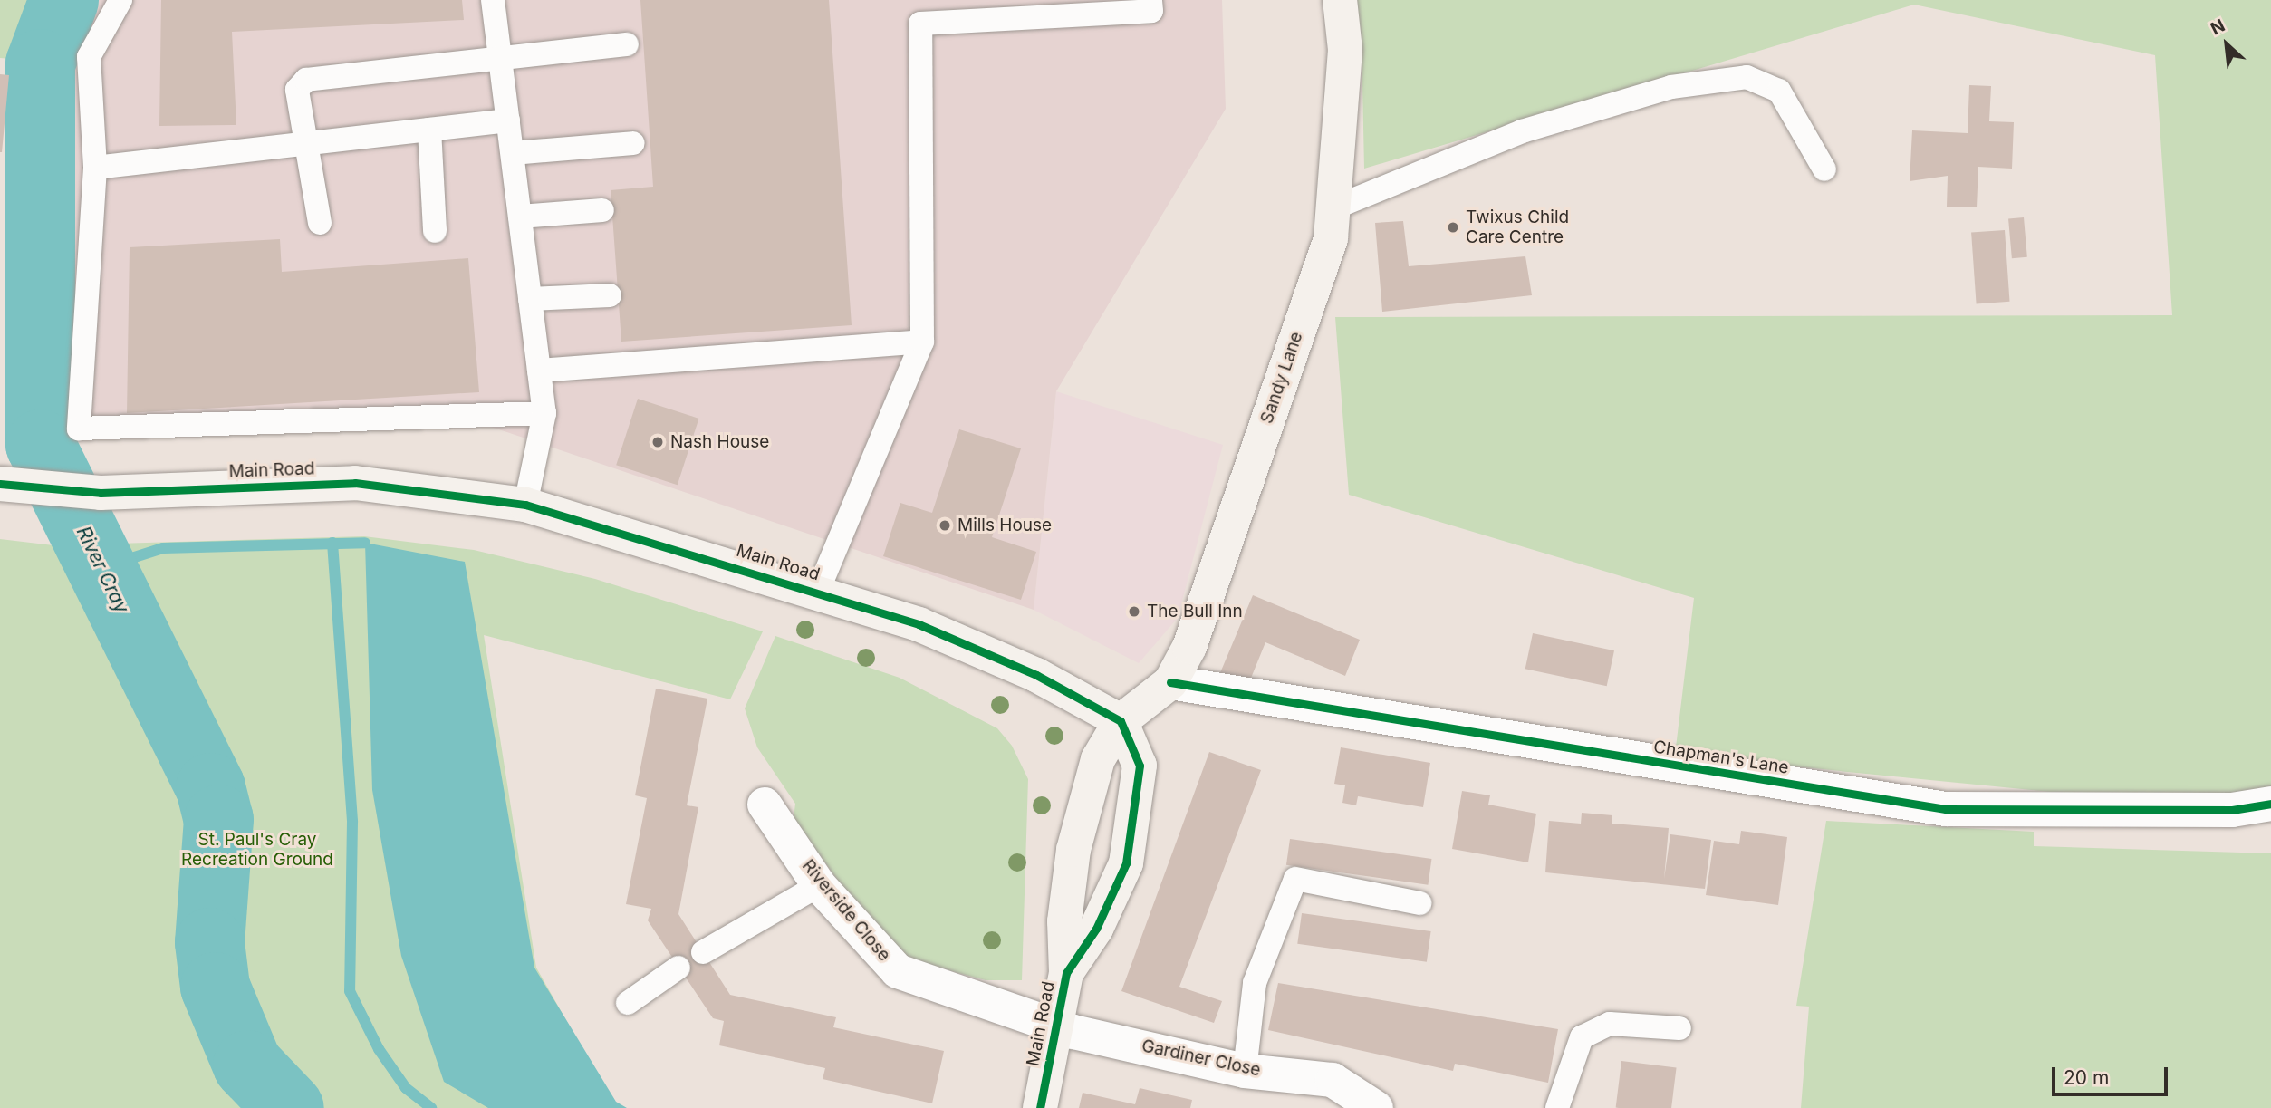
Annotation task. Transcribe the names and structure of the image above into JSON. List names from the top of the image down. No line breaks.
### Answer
{"streets":{"street":["Sandy Lane","Main Road","Chapman's Lane","Riverside Close","Gardiner Close"]},"crossings":[["Sandy Lane","Main Road"],["Sandy Lane","Chapman's Lane"],["Main Road","Riverside Close"],["Main Road","Gardiner Close"],["Riverside Close","Gardiner Close"]],"water":["River Cray"],"parks":["St. Paul's Cray Recreation Ground"],"places":["Twixus Child Care Centre","Nash House","Mills House","The Bull Inn"],"scale_bar":"20 m","north":"top left"}
